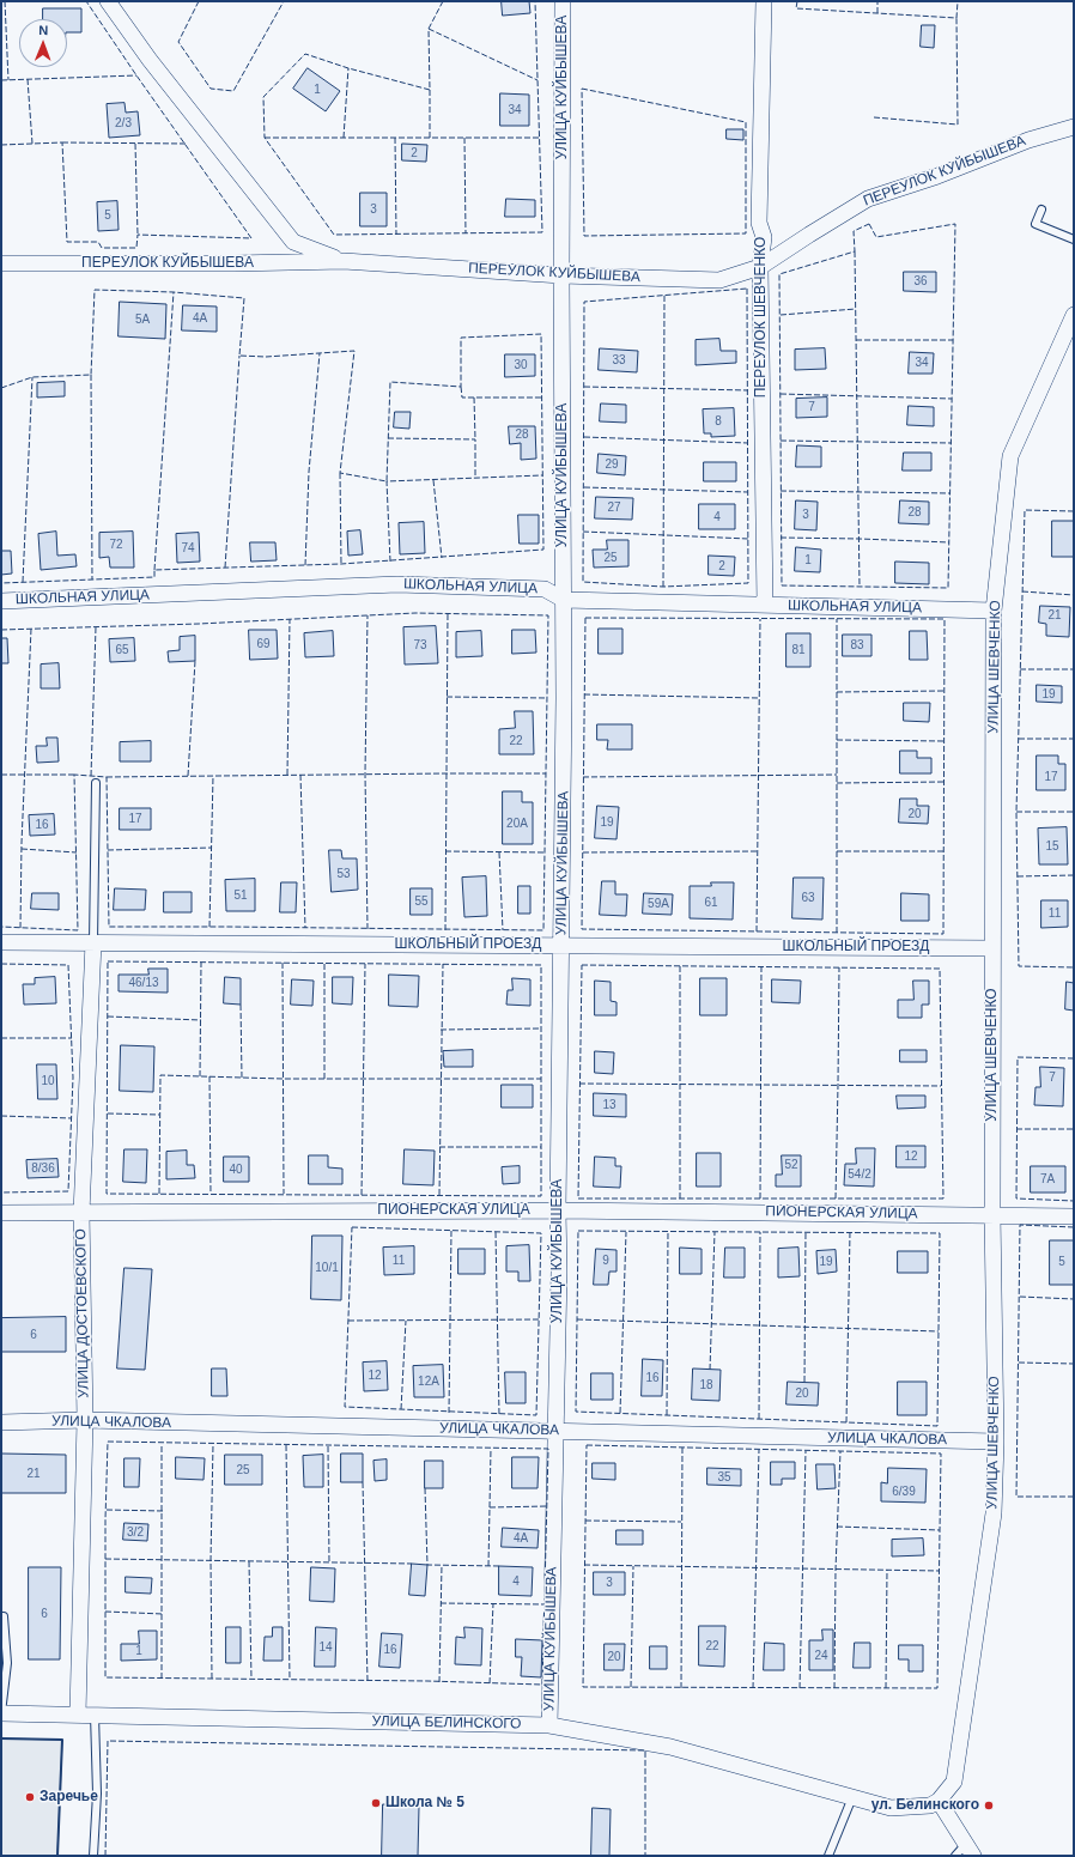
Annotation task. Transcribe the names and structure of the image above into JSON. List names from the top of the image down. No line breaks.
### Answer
{"streets":{"street":["УЛИЦА КУЙБЫШЕВА","ПЕРЕУЛОК КУЙБЫШЕВА","ПЕРЕУЛОК ШЕВЧЕНКО","ШКОЛЬНАЯ УЛИЦА","УЛИЦА ШЕВЧЕНКО","ШКОЛЬНЫЙ ПРОЕЗД","ПИОНЕРСКАЯ УЛИЦА","УЛИЦА ДОСТОЕВСКОГО","УЛИЦА ЧКАЛОВА","УЛИЦА БЕЛИНСКОГО"]},"crossings":[["УЛИЦА КУЙБЫШЕВА","ПЕРЕУЛОК КУЙБЫШЕВА"],["УЛИЦА КУЙБЫШЕВА","ШКОЛЬНАЯ УЛИЦА"],["УЛИЦА КУЙБЫШЕВА","ШКОЛЬНЫЙ ПРОЕЗД"],["УЛИЦА КУЙБЫШЕВА","ПИОНЕРСКАЯ УЛИЦА"],["УЛИЦА КУЙБЫШЕВА","УЛИЦА ЧКАЛОВА"],["УЛИЦА КУЙБЫШЕВА","УЛИЦА БЕЛИНСКОГО"],["ПЕРЕУЛОК КУЙБЫШЕВА","ПЕРЕУЛОК ШЕВЧЕНКО"],["ПЕРЕУЛОК ШЕВЧЕНКО","ШКОЛЬНАЯ УЛИЦА"],["ШКОЛЬНАЯ УЛИЦА","УЛИЦА ШЕВЧЕНКО"],["УЛИЦА ШЕВЧЕНКО","ШКОЛЬНЫЙ ПРОЕЗД"],["УЛИЦА ШЕВЧЕНКО","ПИОНЕРСКАЯ УЛИЦА"],["УЛИЦА ШЕВЧЕНКО","УЛИЦА ЧКАЛОВА"],["УЛИЦА ШЕВЧЕНКО","УЛИЦА БЕЛИНСКОГО"],["ШКОЛЬНЫЙ ПРОЕЗД","УЛИЦА ДОСТОЕВСКОГО"],["ПИОНЕРСКАЯ УЛИЦА","УЛИЦА ДОСТОЕВСКОГО"],["УЛИЦА ДОСТОЕВСКОГО","УЛИЦА ЧКАЛОВА"],["УЛИЦА ДОСТОЕВСКОГО","УЛИЦА БЕЛИНСКОГО"]],"places":["Заречье","Школа № 5","ул. Белинского"],"house_numbers":["1","34","2/3","2","3","5","36","4А","5А","33","34","30","7","8","28","29","27","28","3","4","72","74","25","1","2","21","69","73","83","65","81","19","22","17","20","17","19","20А","16","15","53","51","63","55","61","59А","11","46/13","7","10","13","12","52","8/36","40","54/2","7А","11","9","19","5","10/1","6","12","16","12А","18","20","25","21","35","6/39","3/2","4А","4","3","6","22","14","16","1","24","20"],"north":"top"}
